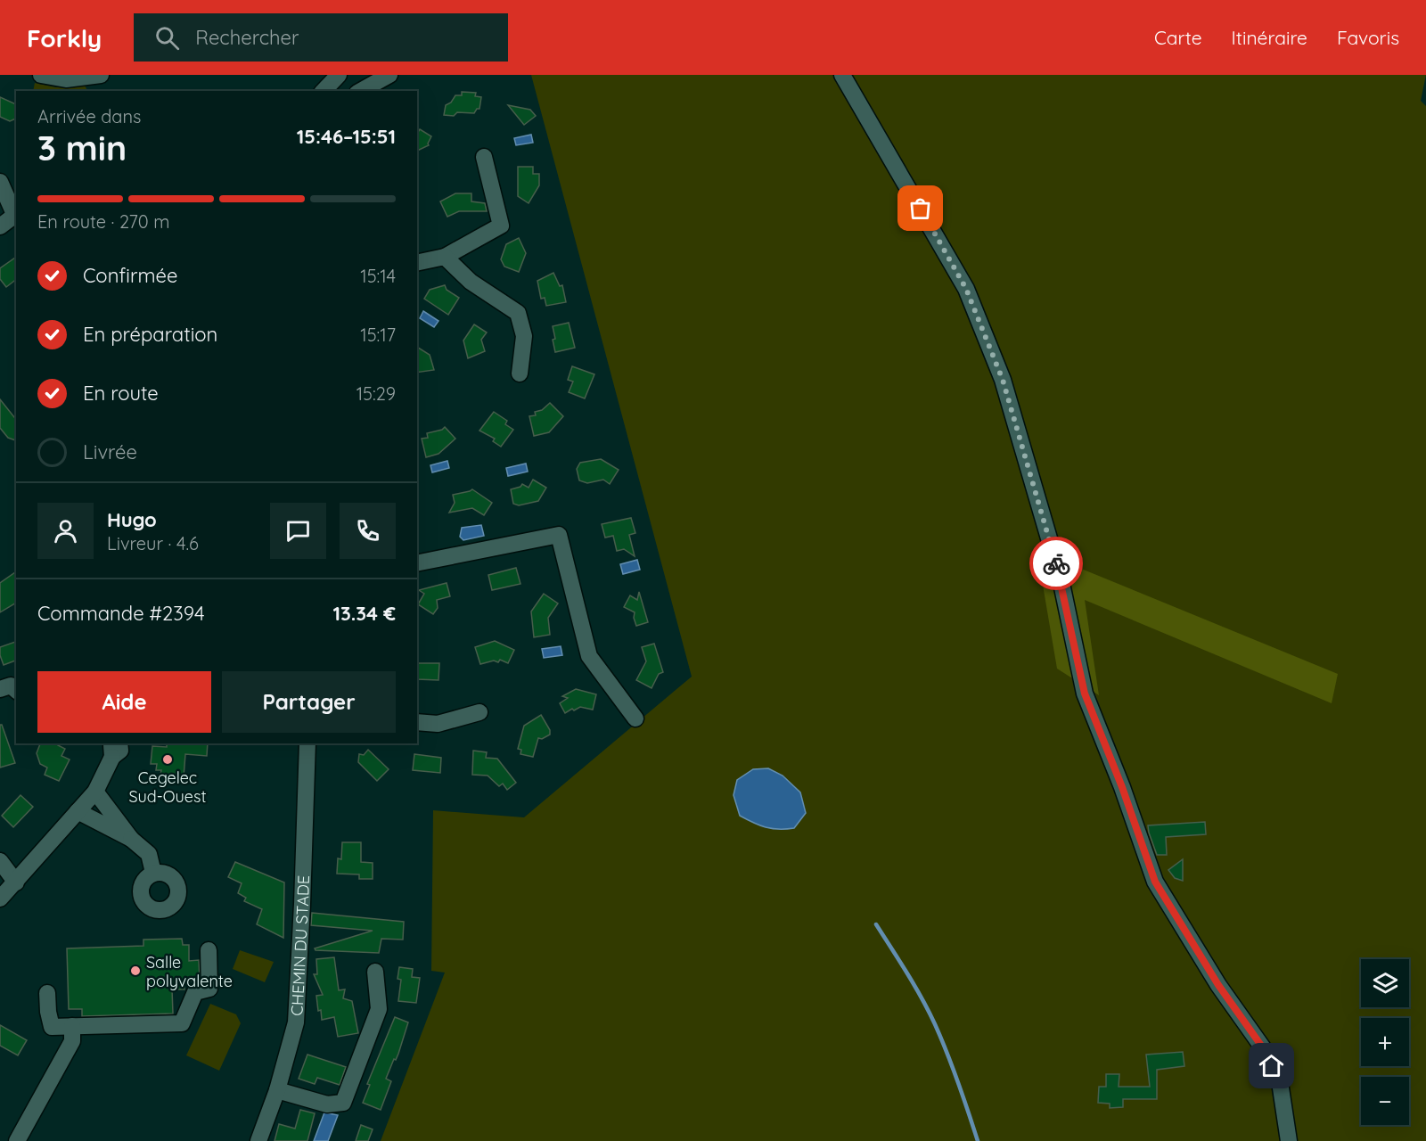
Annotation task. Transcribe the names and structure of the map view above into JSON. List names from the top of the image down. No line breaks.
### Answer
{"streets":{"street":["CHEMIN DU STADE"]},"places":["Cegelec Sud-Ouest","Salle polyvalente"],"page":{"header":"Forkly","search":"Rechercher","nav":["Carte","Itinéraire","Favoris"],"heading":["3 min","Arrivée dans","15:46–15:51"],"panel":["Hugo","Livreur · 4.6","Commande #2394","13.34 €"],"bar":"En route · 270 m","list":[["Confirmée","15:14"],["En préparation","15:17"],["En route","15:29"],"Livrée"],"buttons":["Aide","Partager"],"map_buttons":["+","−"]}}
